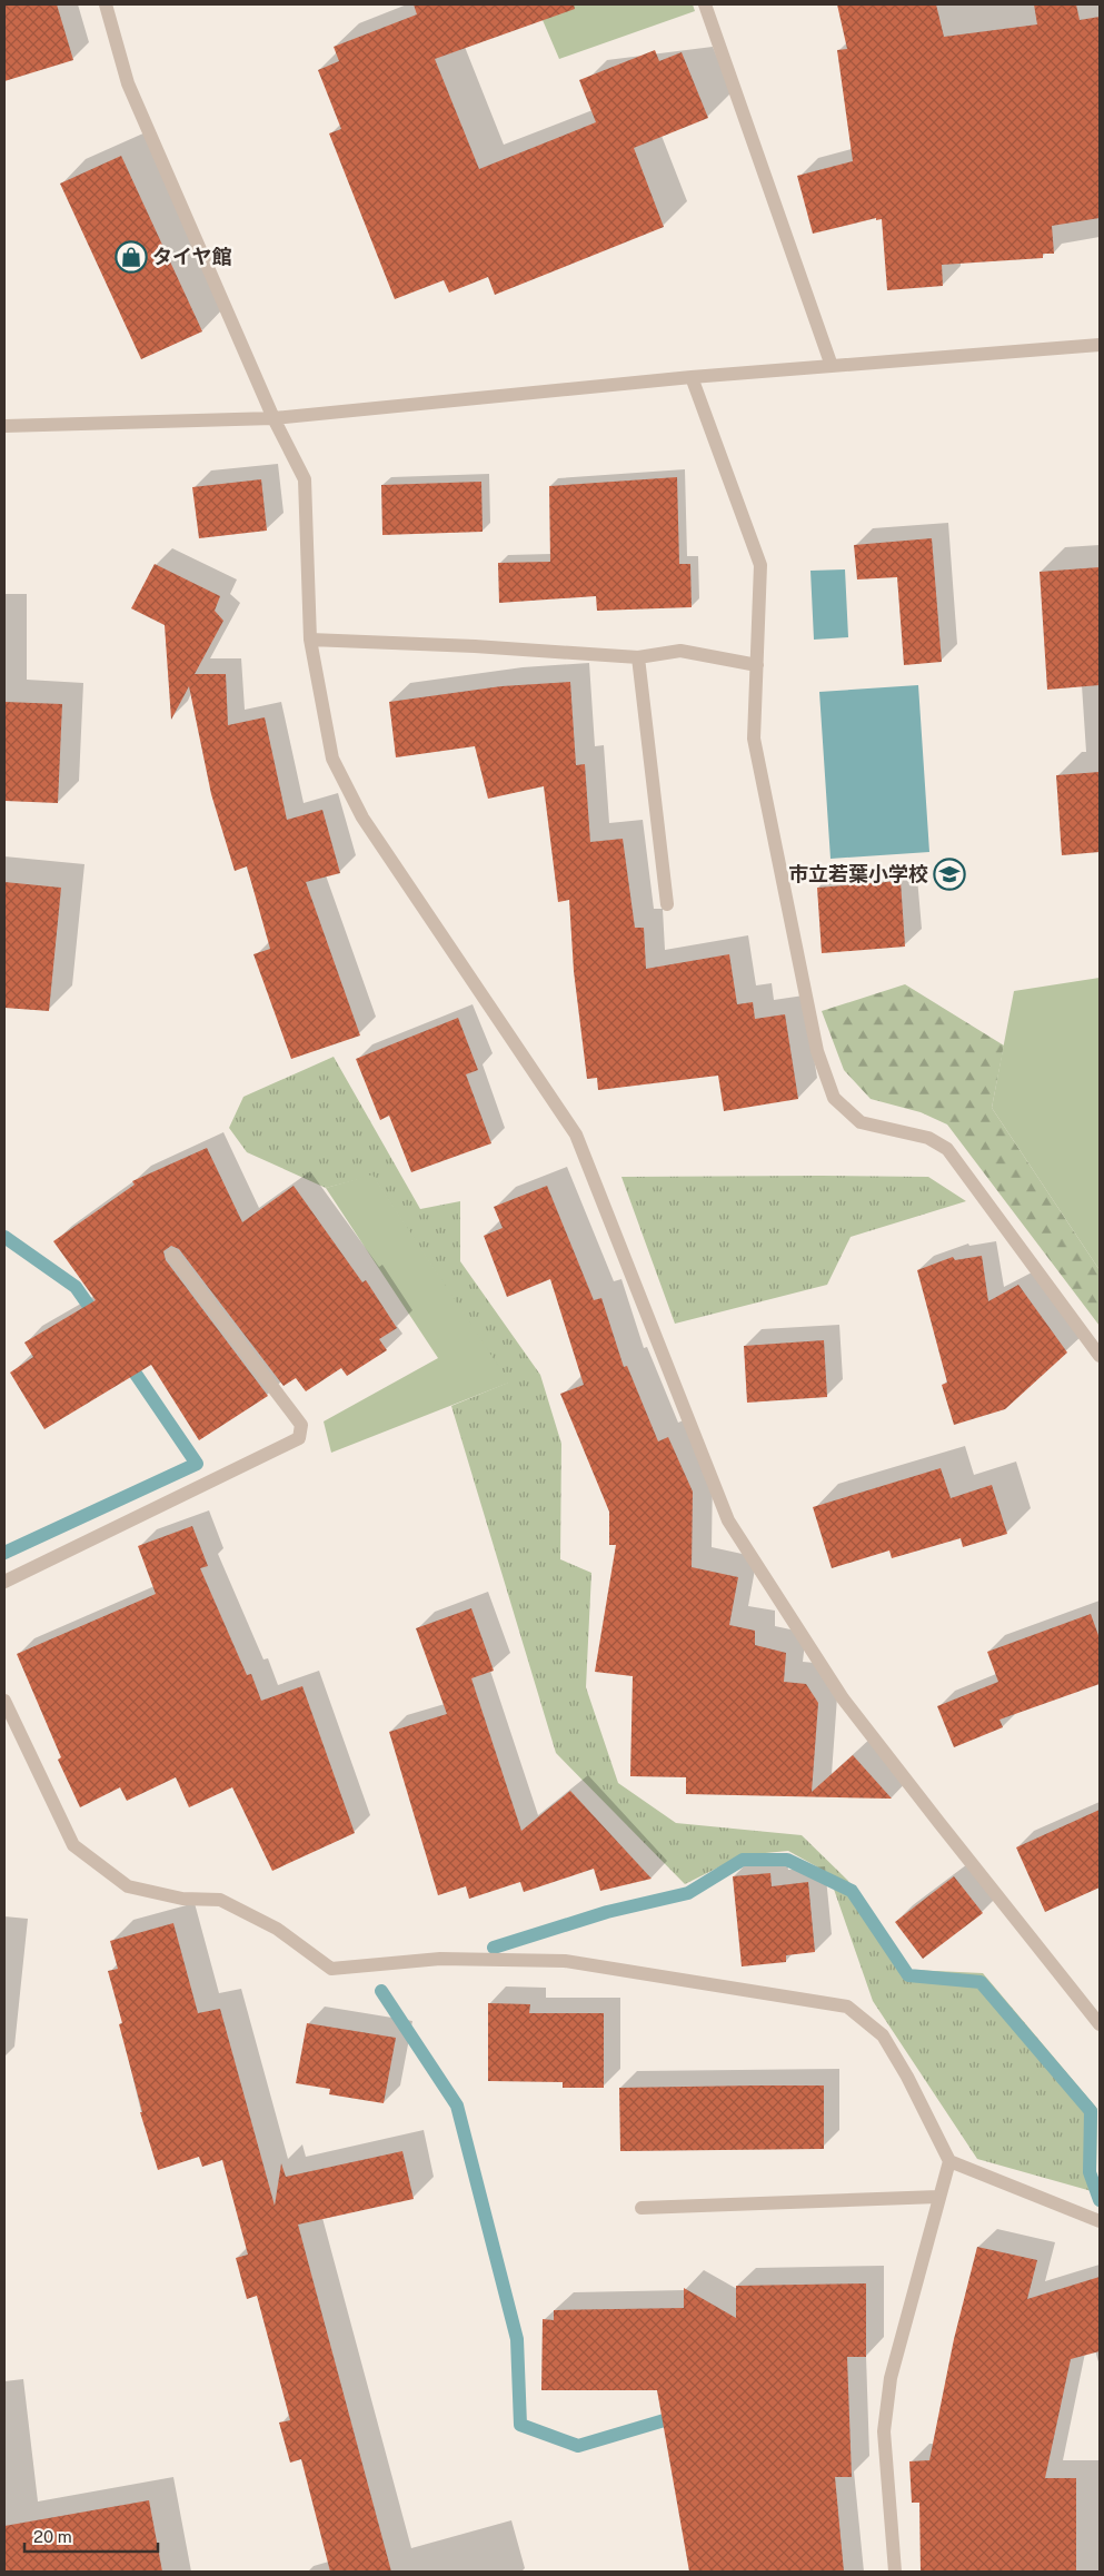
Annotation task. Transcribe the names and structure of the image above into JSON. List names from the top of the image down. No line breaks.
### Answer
{"places":{"shop":["タイヤ館"],"school or university":["市立若葉小学校"]},"scale_bar":"20 m"}
